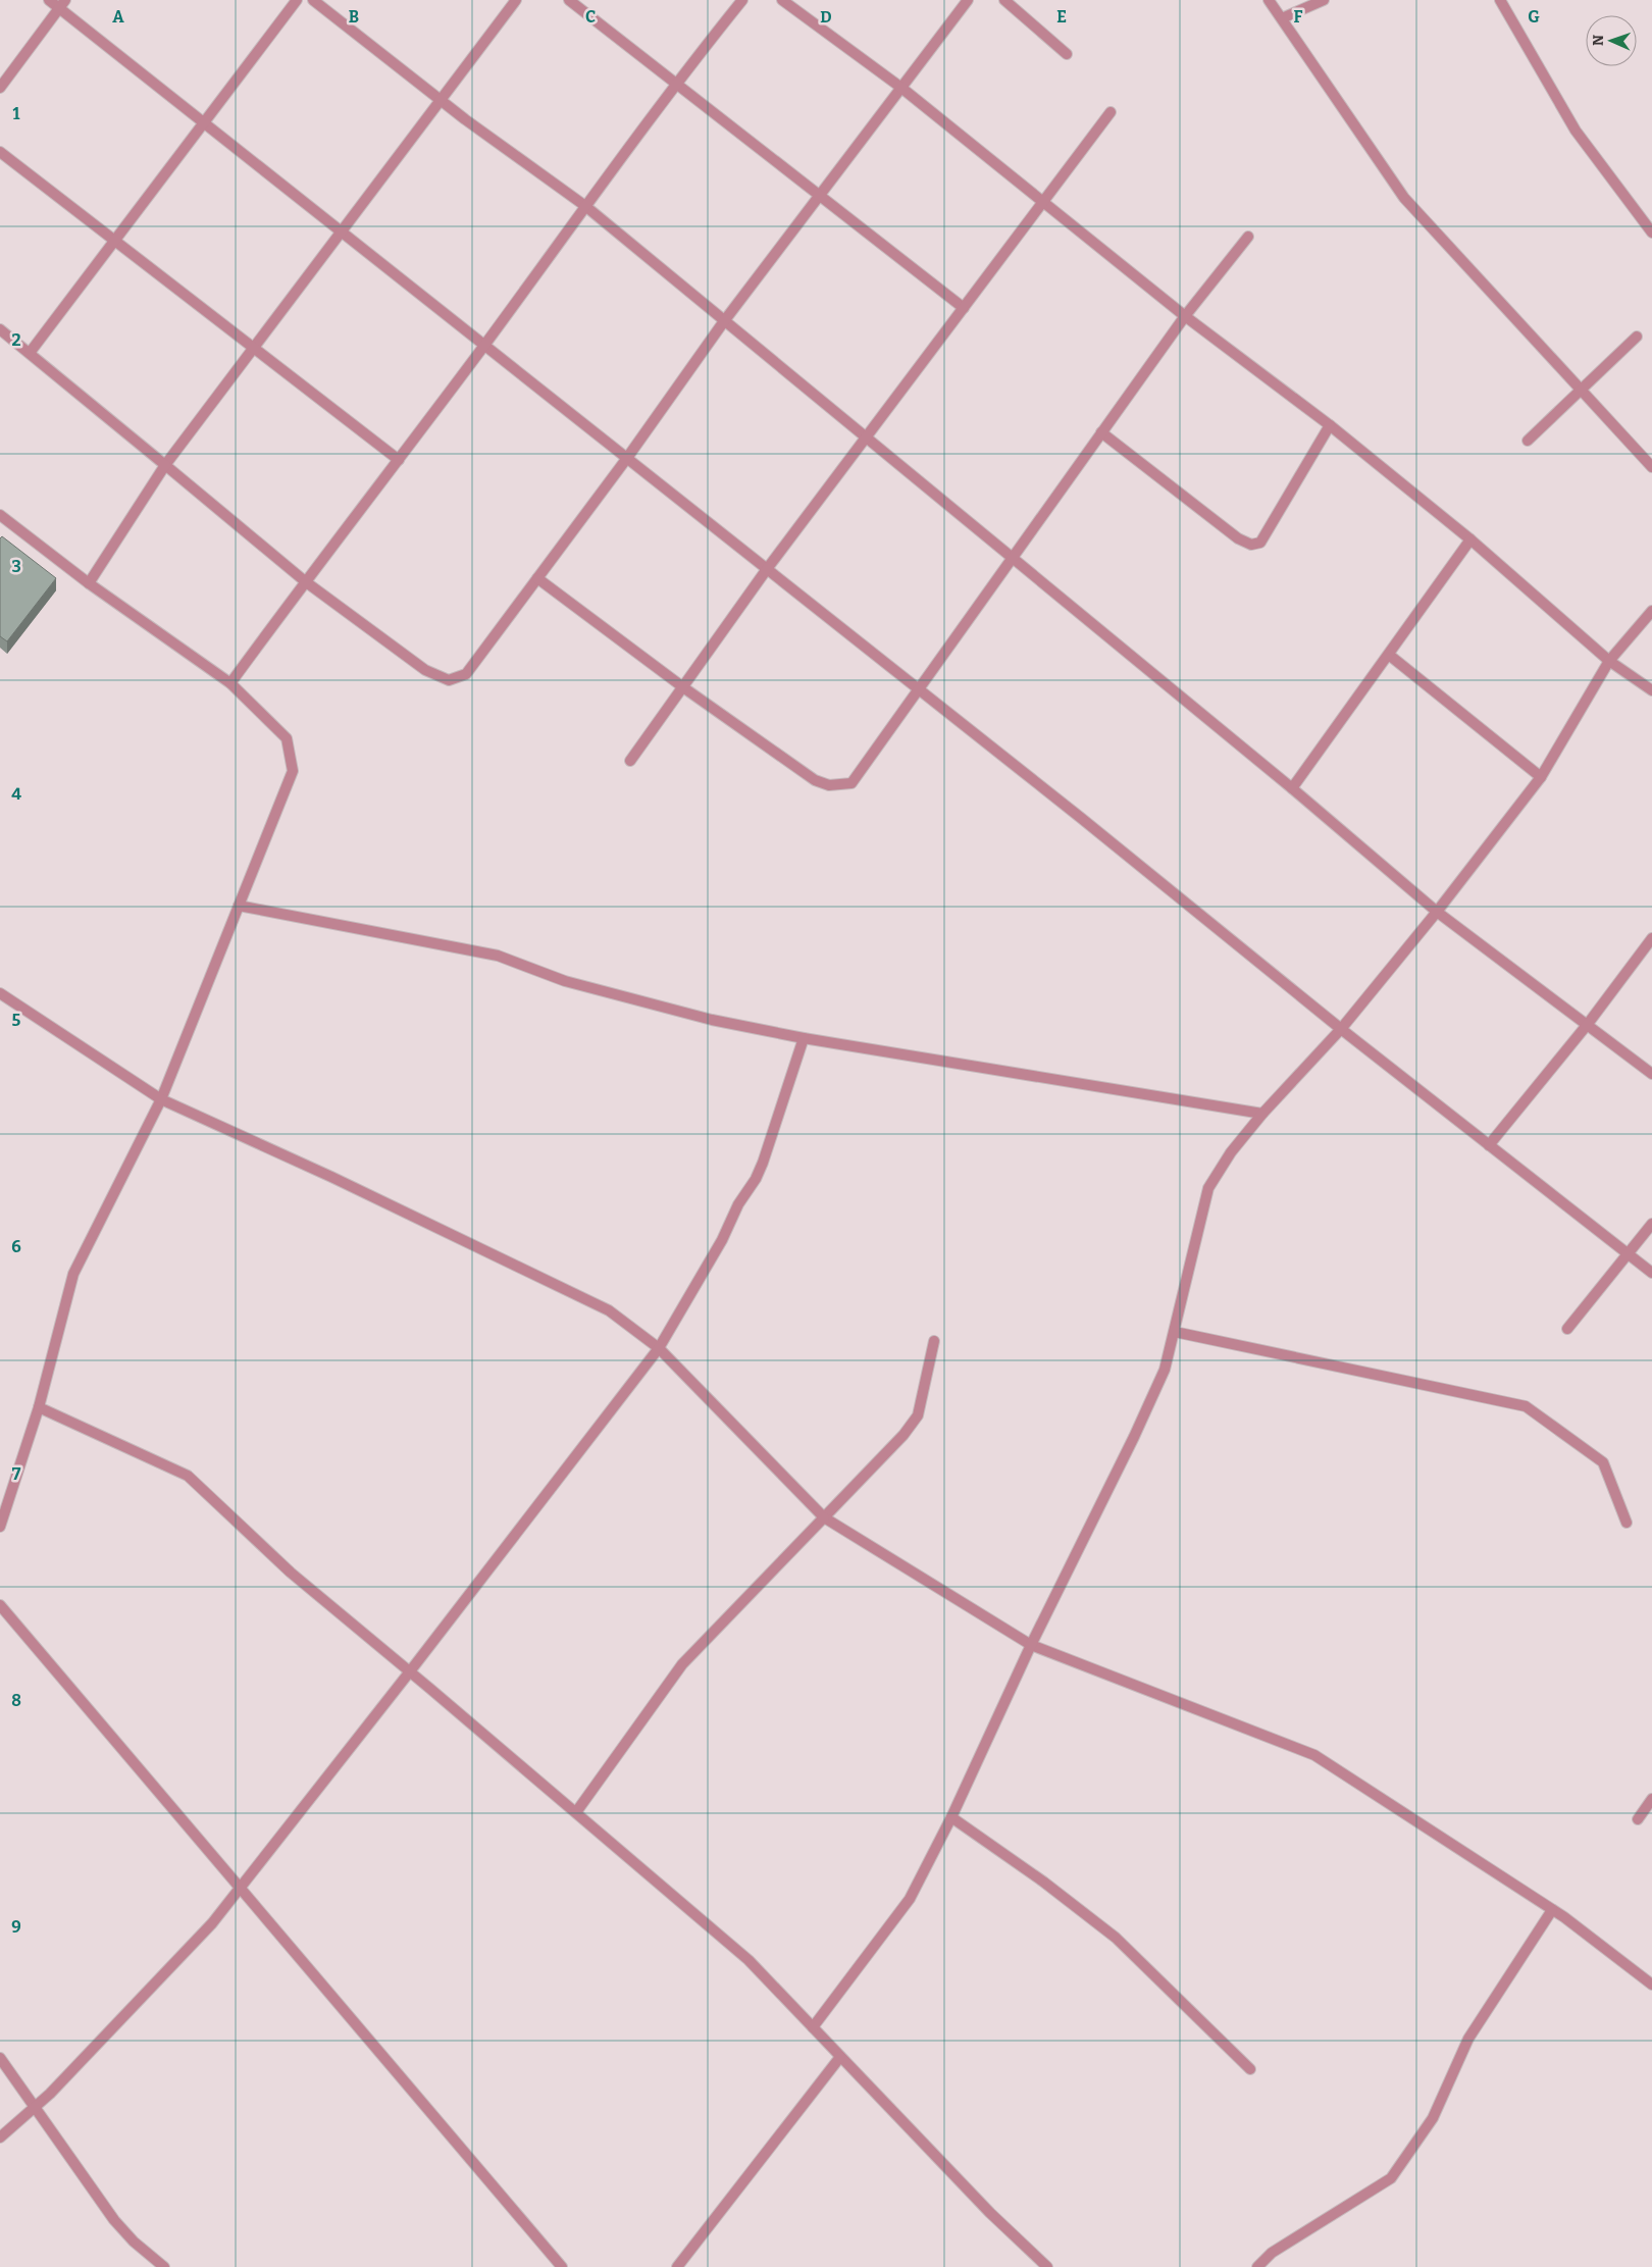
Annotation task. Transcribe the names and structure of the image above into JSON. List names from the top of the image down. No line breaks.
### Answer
{"north":"left","grid":{"columns":["A","B","C","D","E","F","G"],"rows":["1","2","3","4","5","6","7","8","9"]}}
